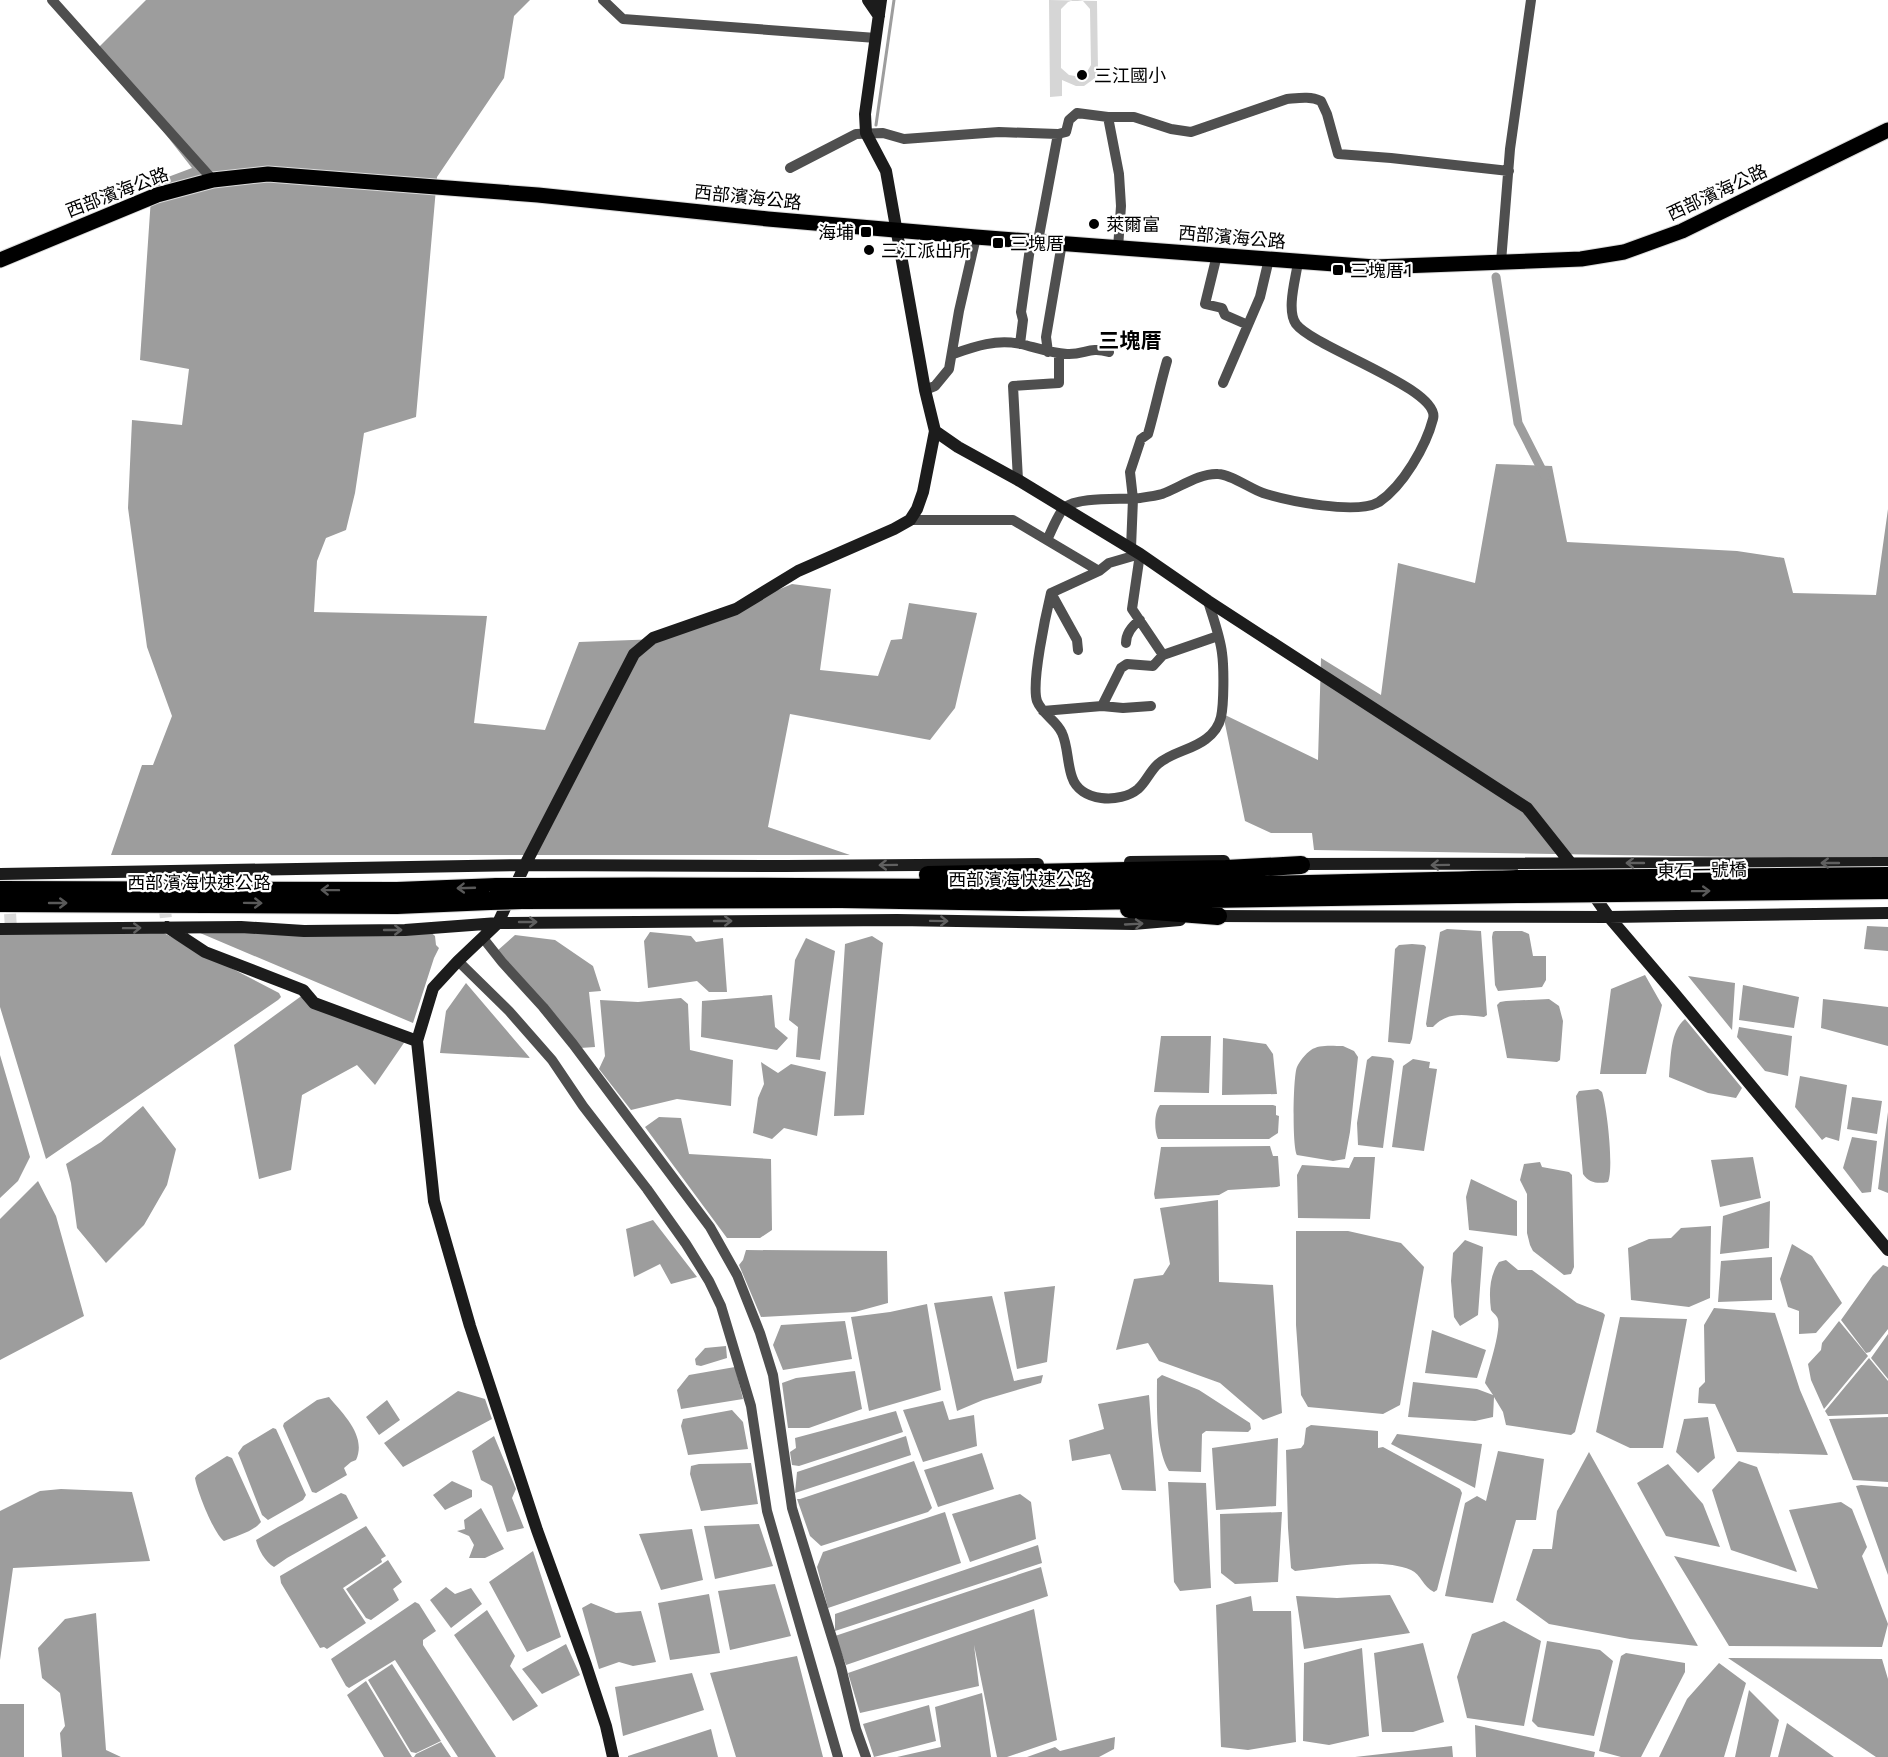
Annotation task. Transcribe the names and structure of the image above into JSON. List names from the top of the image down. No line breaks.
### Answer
{"streets":{"highway":["東石一號橋","西部濱海快速公路"],"main road":["西部濱海公路"]},"crossings":[["東石一號橋","西部濱海快速公路"]],"districts":["三塊厝"],"places":{"other":["三江國小","萊爾富","三江派出所"],"transit":["海埔","三塊厝","三塊厝1"]}}
